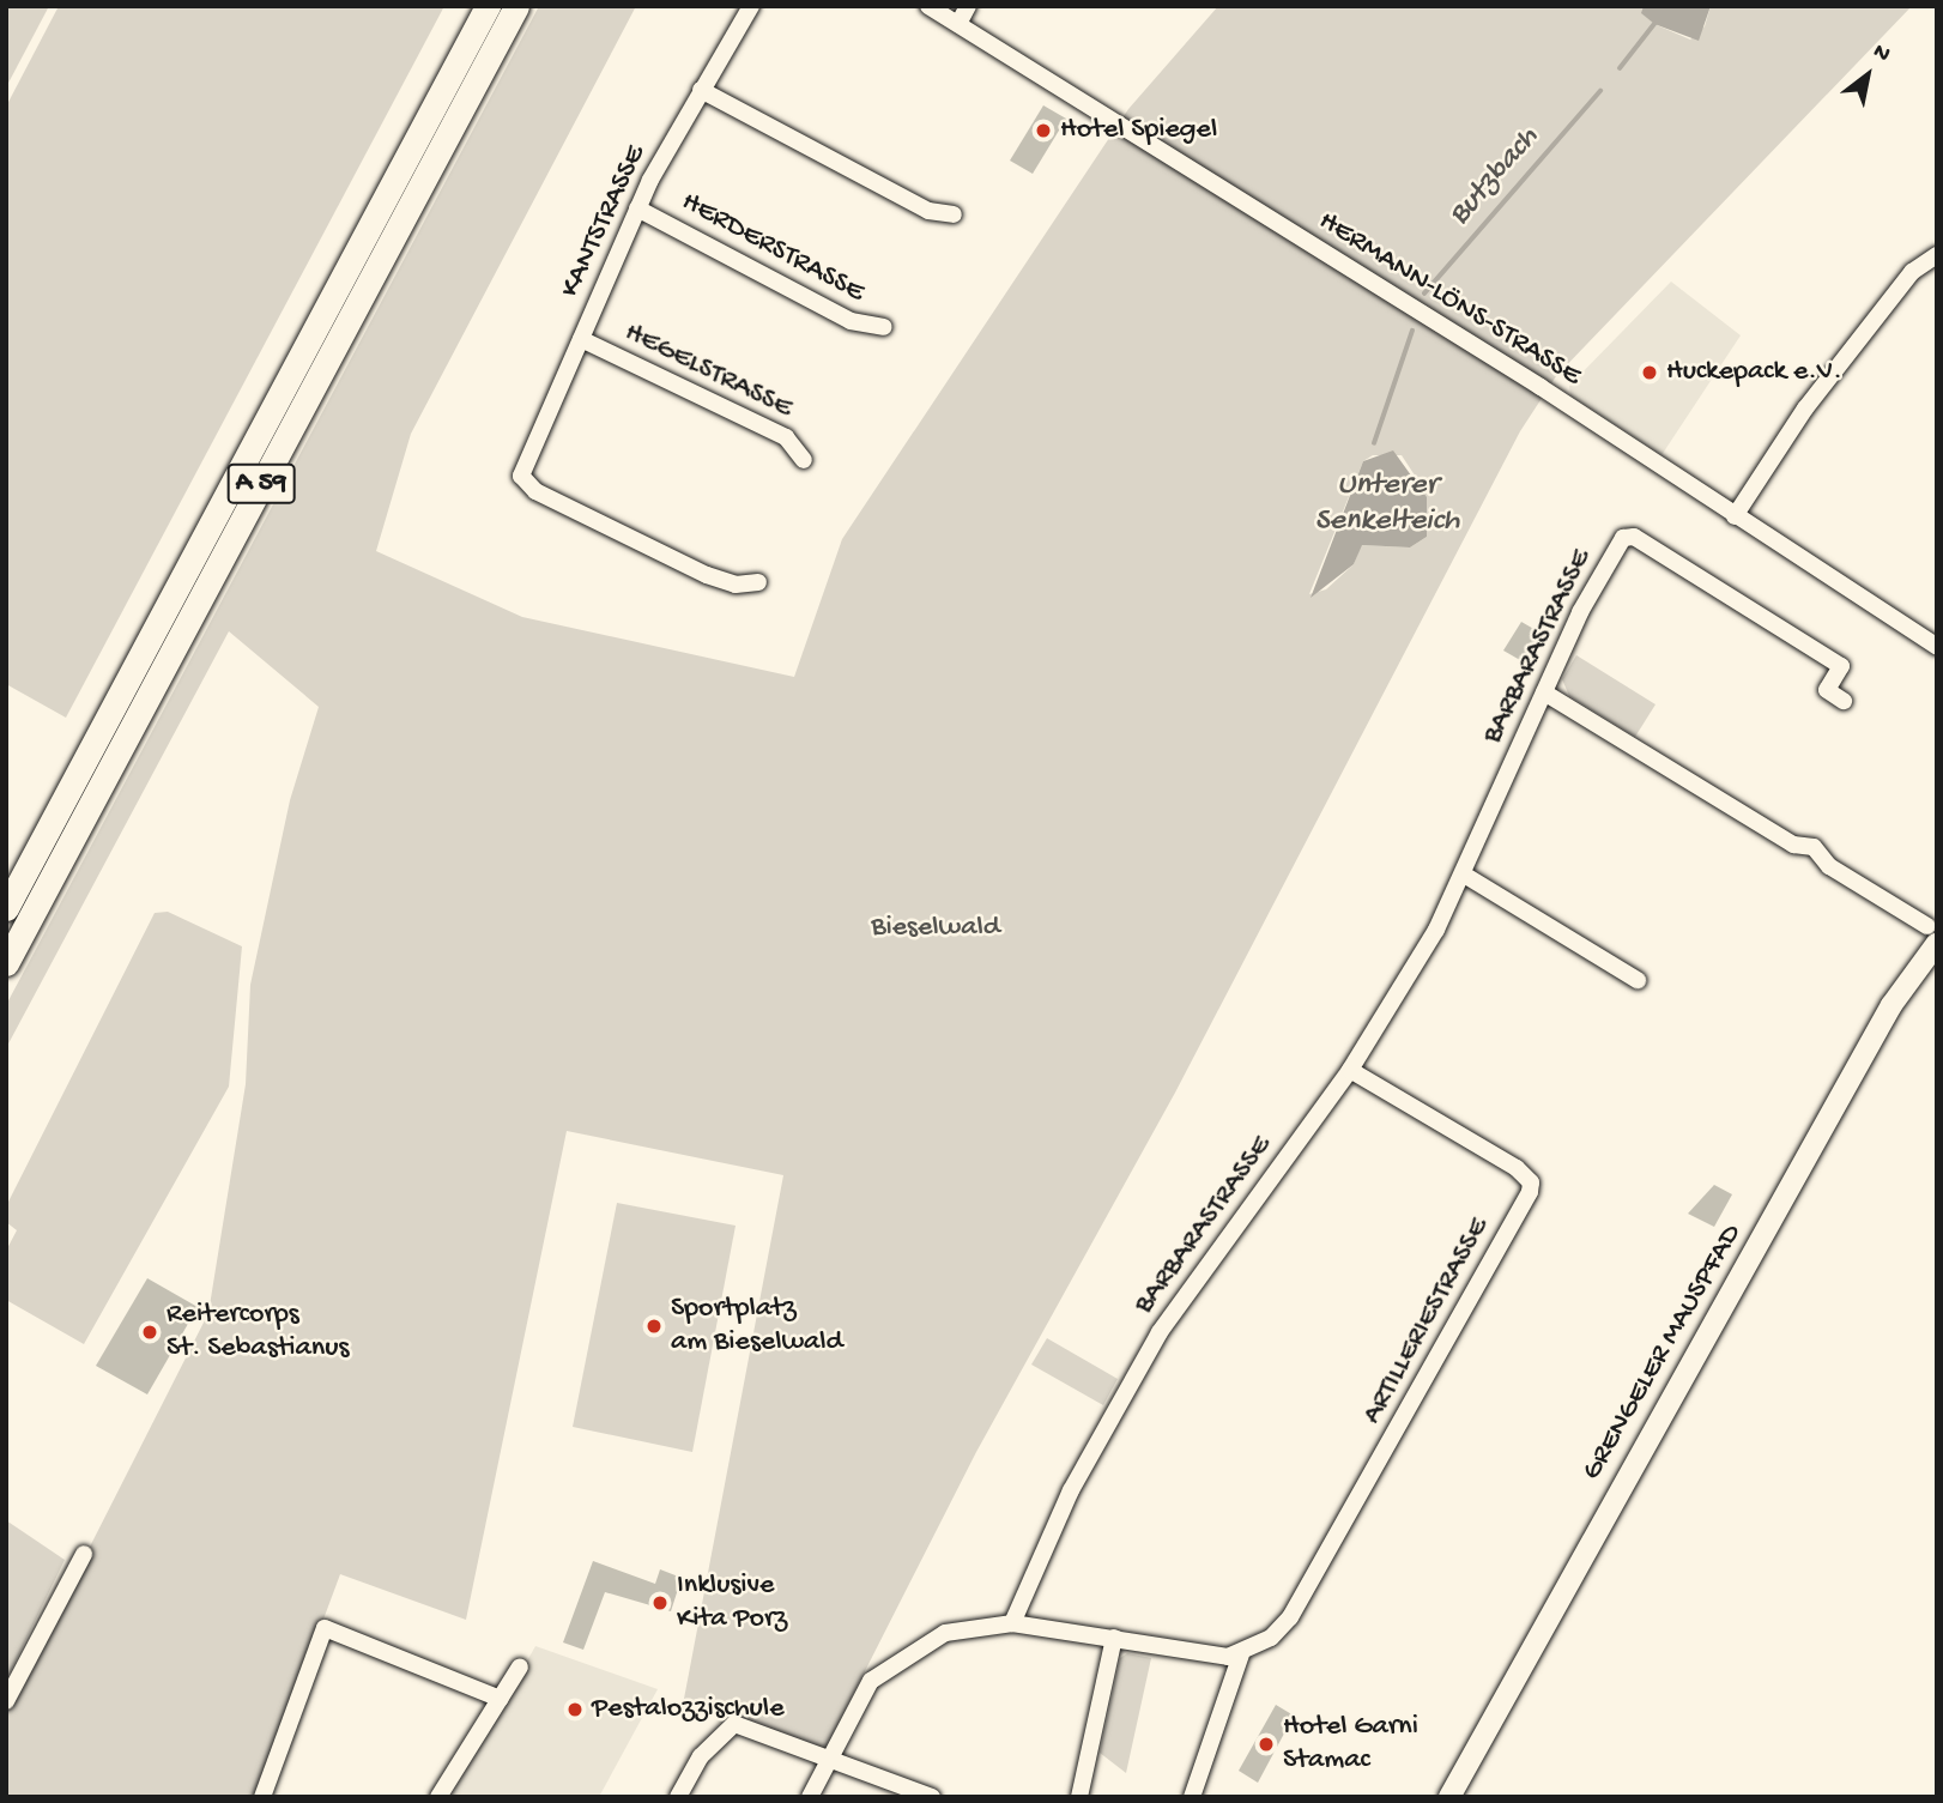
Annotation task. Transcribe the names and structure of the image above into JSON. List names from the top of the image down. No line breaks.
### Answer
{"streets":{"highway":["A 59"],"main road":["GRENGELER MAUSPFAD"],"street":["KANTSTRASSE","HERDERSTRASSE","HERMANN-LÖNS-STRASSE","HEGELSTRASSE","BARBARASTRASSE","ARTILLERIESTRASSE"]},"crossings":[["KANTSTRASSE","HERDERSTRASSE"],["KANTSTRASSE","HEGELSTRASSE"],["BARBARASTRASSE","ARTILLERIESTRASSE"]],"water":["Butzbach","Unterer Senkelteich"],"parks":["Bieselwald"],"places":["Hotel Spiegel","Huckepack e.V.","Sportplatz am Bieselwald","Reitercorps St. Sebastianus","Inklusive Kita Porz","Pestalozzischule","Hotel Garni Stamac"],"north":"top right"}
